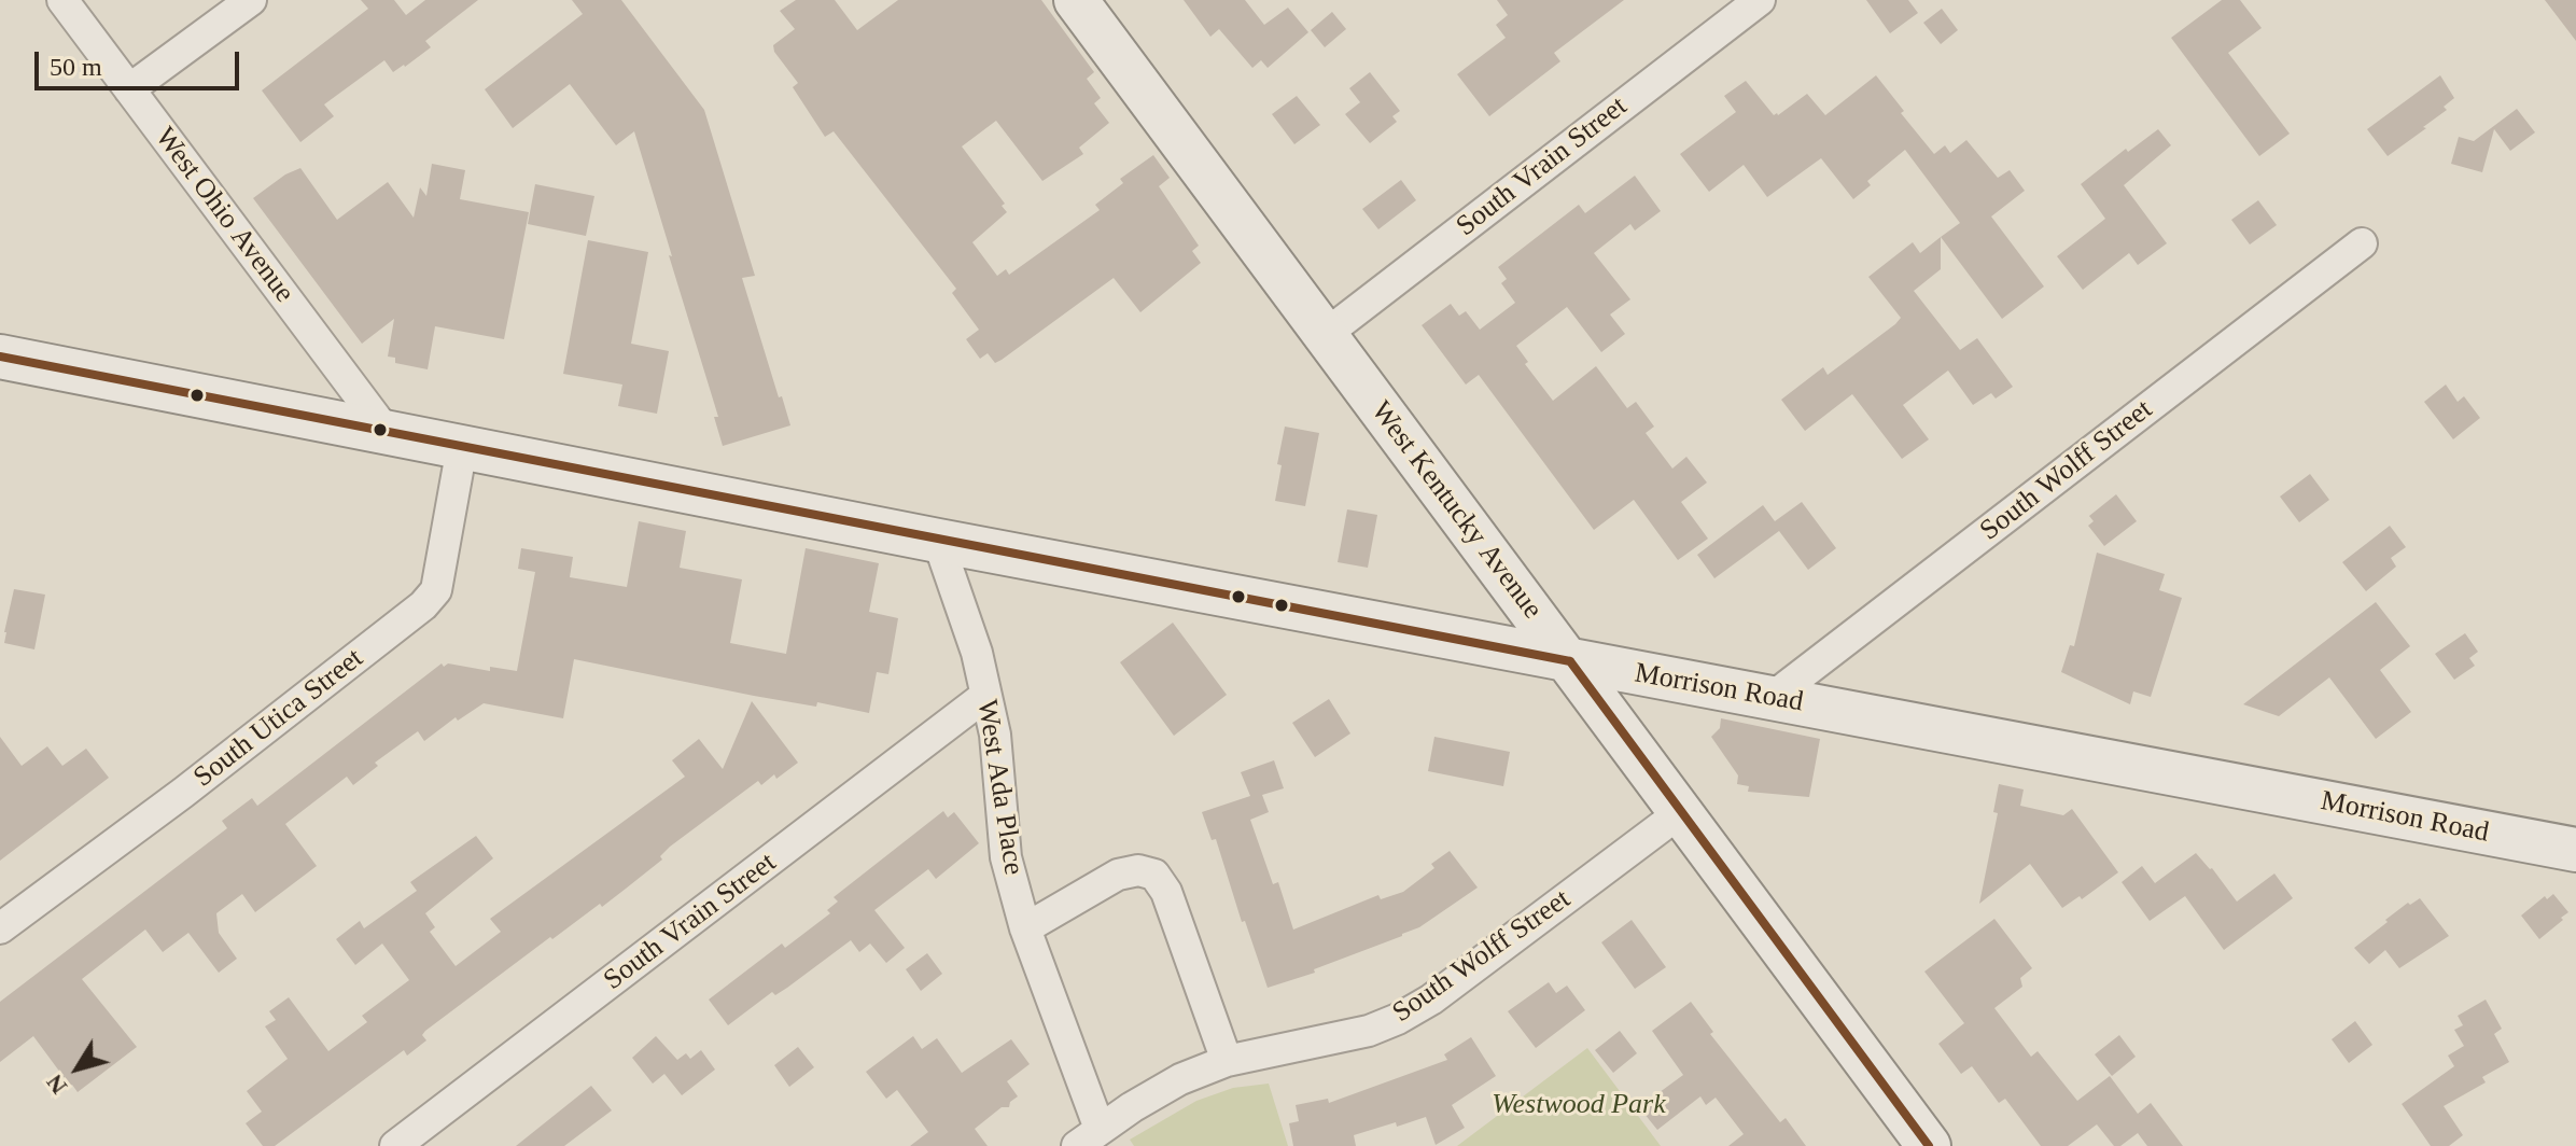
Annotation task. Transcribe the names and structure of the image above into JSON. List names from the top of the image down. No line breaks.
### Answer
{"streets":{"main road":["West Kentucky Avenue","Morrison Road"],"street":["South Vrain Street","West Ohio Avenue","South Wolff Street","South Utica Street","West Ada Place"]},"crossings":[["South Vrain Street","West Kentucky Avenue"],["South Vrain Street","West Ada Place"],["West Ohio Avenue","Morrison Road"],["South Wolff Street","West Kentucky Avenue"],["South Wolff Street","Morrison Road"],["South Wolff Street","West Ada Place"],["West Kentucky Avenue","Morrison Road"],["Morrison Road","South Utica Street"],["Morrison Road","West Ada Place"]],"parks":["Westwood Park"],"scale_bar":"50 m","north":"bottom left"}
